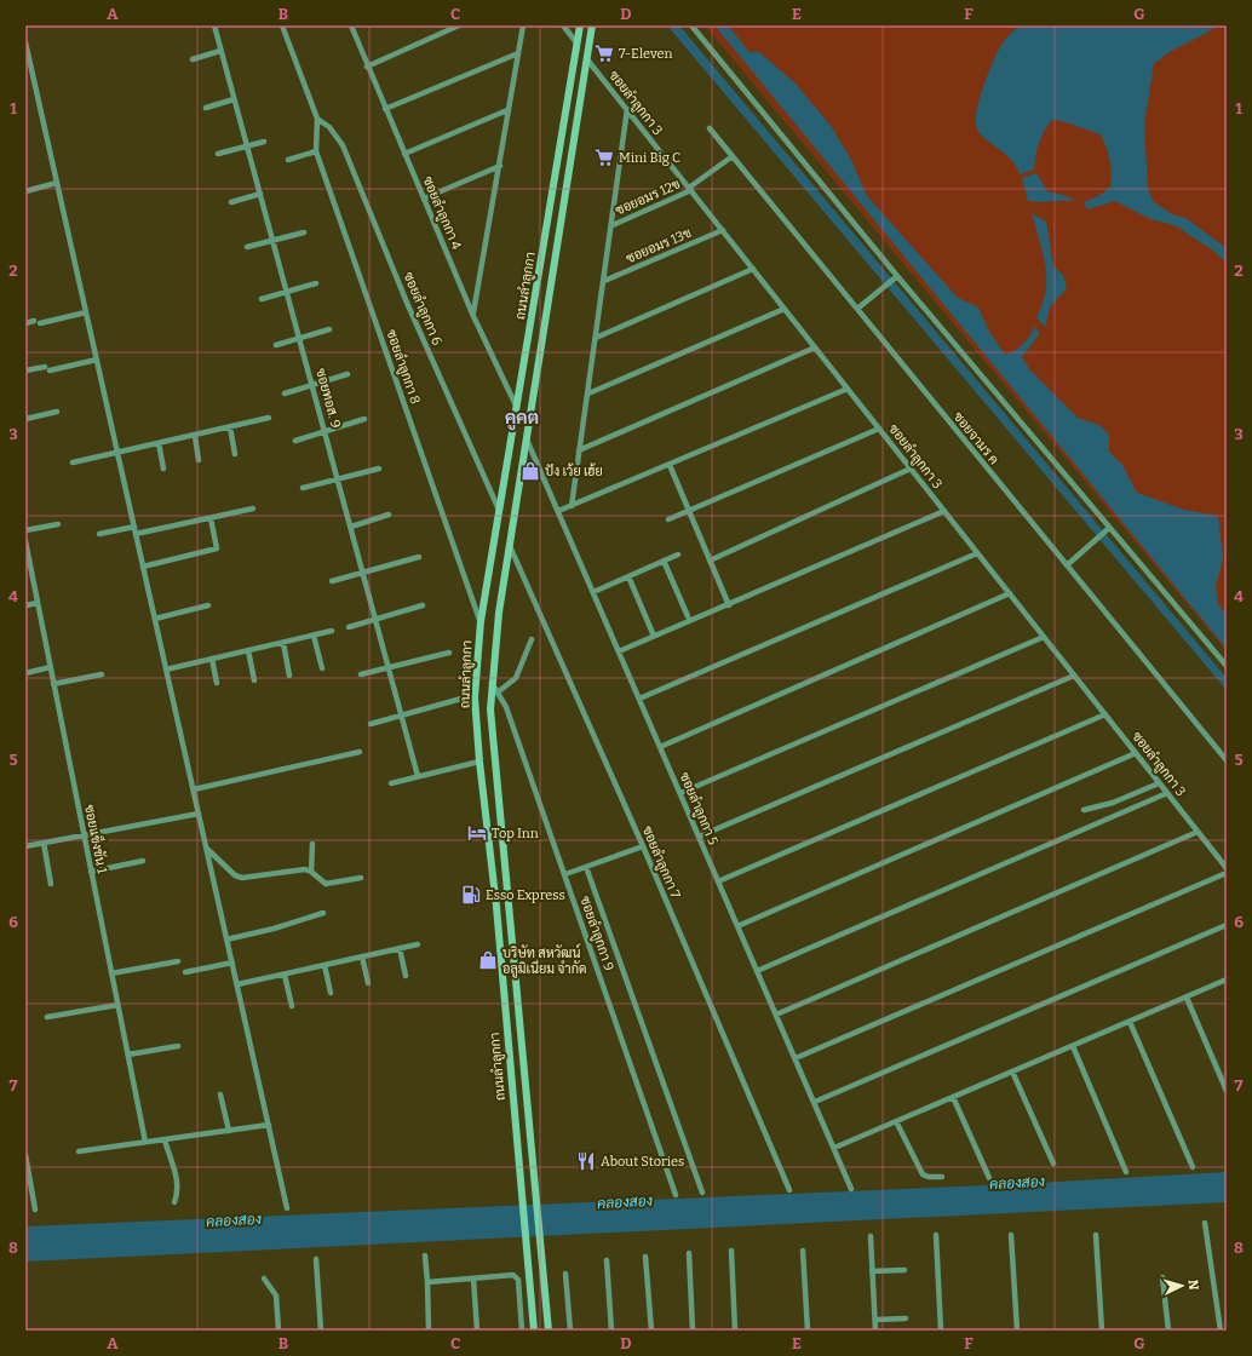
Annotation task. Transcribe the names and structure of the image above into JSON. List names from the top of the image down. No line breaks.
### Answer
{"streets":{"main road":["ถนนลำลูกกา"],"street":["ซอยลำลูกกา 3","ซอยอมร 12ข","ซอยลำลูกกา 4","ซอยอมร 13ข","ซอยลำลูกกา 6","ซอยลำลูกกา 8","ซอยทอส. 9","ซอยจามร ค","ซอยลำลูกกา 5","ซอยแข็งขัน 1","ซอยลำลูกกา 7","ซอยลำลูกกา 9"]},"crossings":[["ซอยลำลูกกา 3","ซอยอมร 12ข"],["ซอยลำลูกกา 3","ซอยอมร 13ข"],["ซอยลำลูกกา 3","ถนนลำลูกกา"],["ซอยอมร 12ข","ซอยจามร ค"],["ซอยลำลูกกา 4","ถนนลำลูกกา"],["ถนนลำลูกกา","ซอยลำลูกกา 6"],["ถนนลำลูกกา","ซอยลำลูกกา 8"],["ถนนลำลูกกา","ซอยลำลูกกา 5"],["ถนนลำลูกกา","ซอยลำลูกกา 7"],["ถนนลำลูกกา","ซอยลำลูกกา 9"],["ซอยลำลูกกา 6","ซอยลำลูกกา 8"]],"districts":["คูคต"],"water":["คลองสอง"],"places":{"supermarket":["7-Eleven","Mini Big C"],"shop":["ปัง เว้ย เฮ้ย","บริษัท สหวัฒน์ อลูมิเนียม จำกัด"],"hotel":["Top Inn"],"fuel station":["Esso Express"],"restaurant":["About Stories"]},"north":"right","grid":{"columns":["A","B","C","D","E","F","G"],"rows":["1","2","3","4","5","6","7","8"]}}
